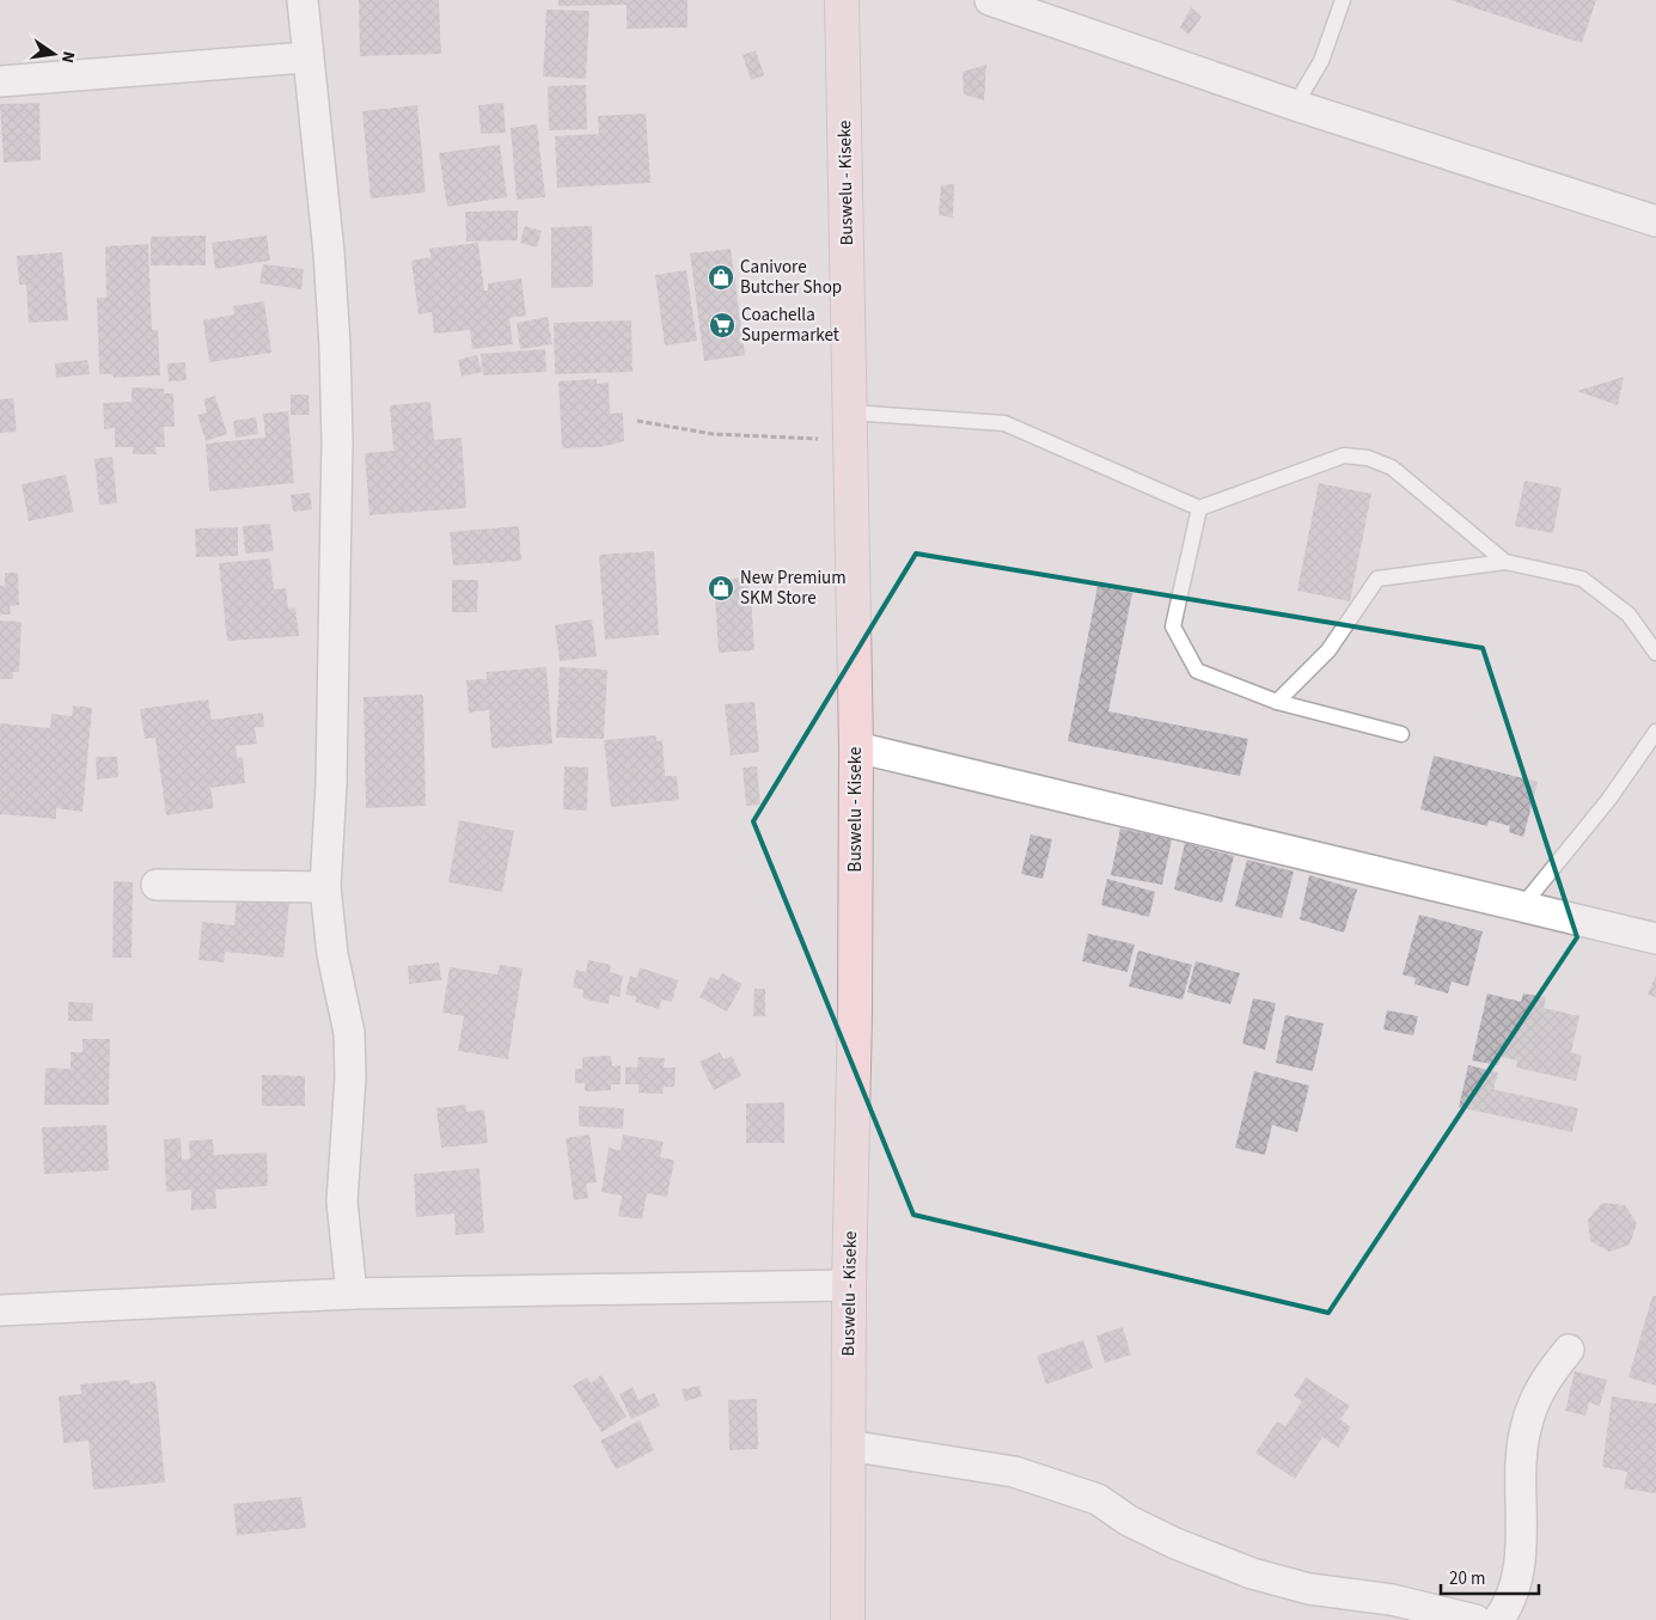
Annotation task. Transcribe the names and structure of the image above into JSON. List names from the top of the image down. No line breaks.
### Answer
{"streets":{"main road":["Buswelu - Kiseke"]},"places":{"shop":["Canivore Butcher Shop","New Premium SKM Store"],"supermarket":["Coachella Supermarket"]},"scale_bar":"20 m","north":"right"}
